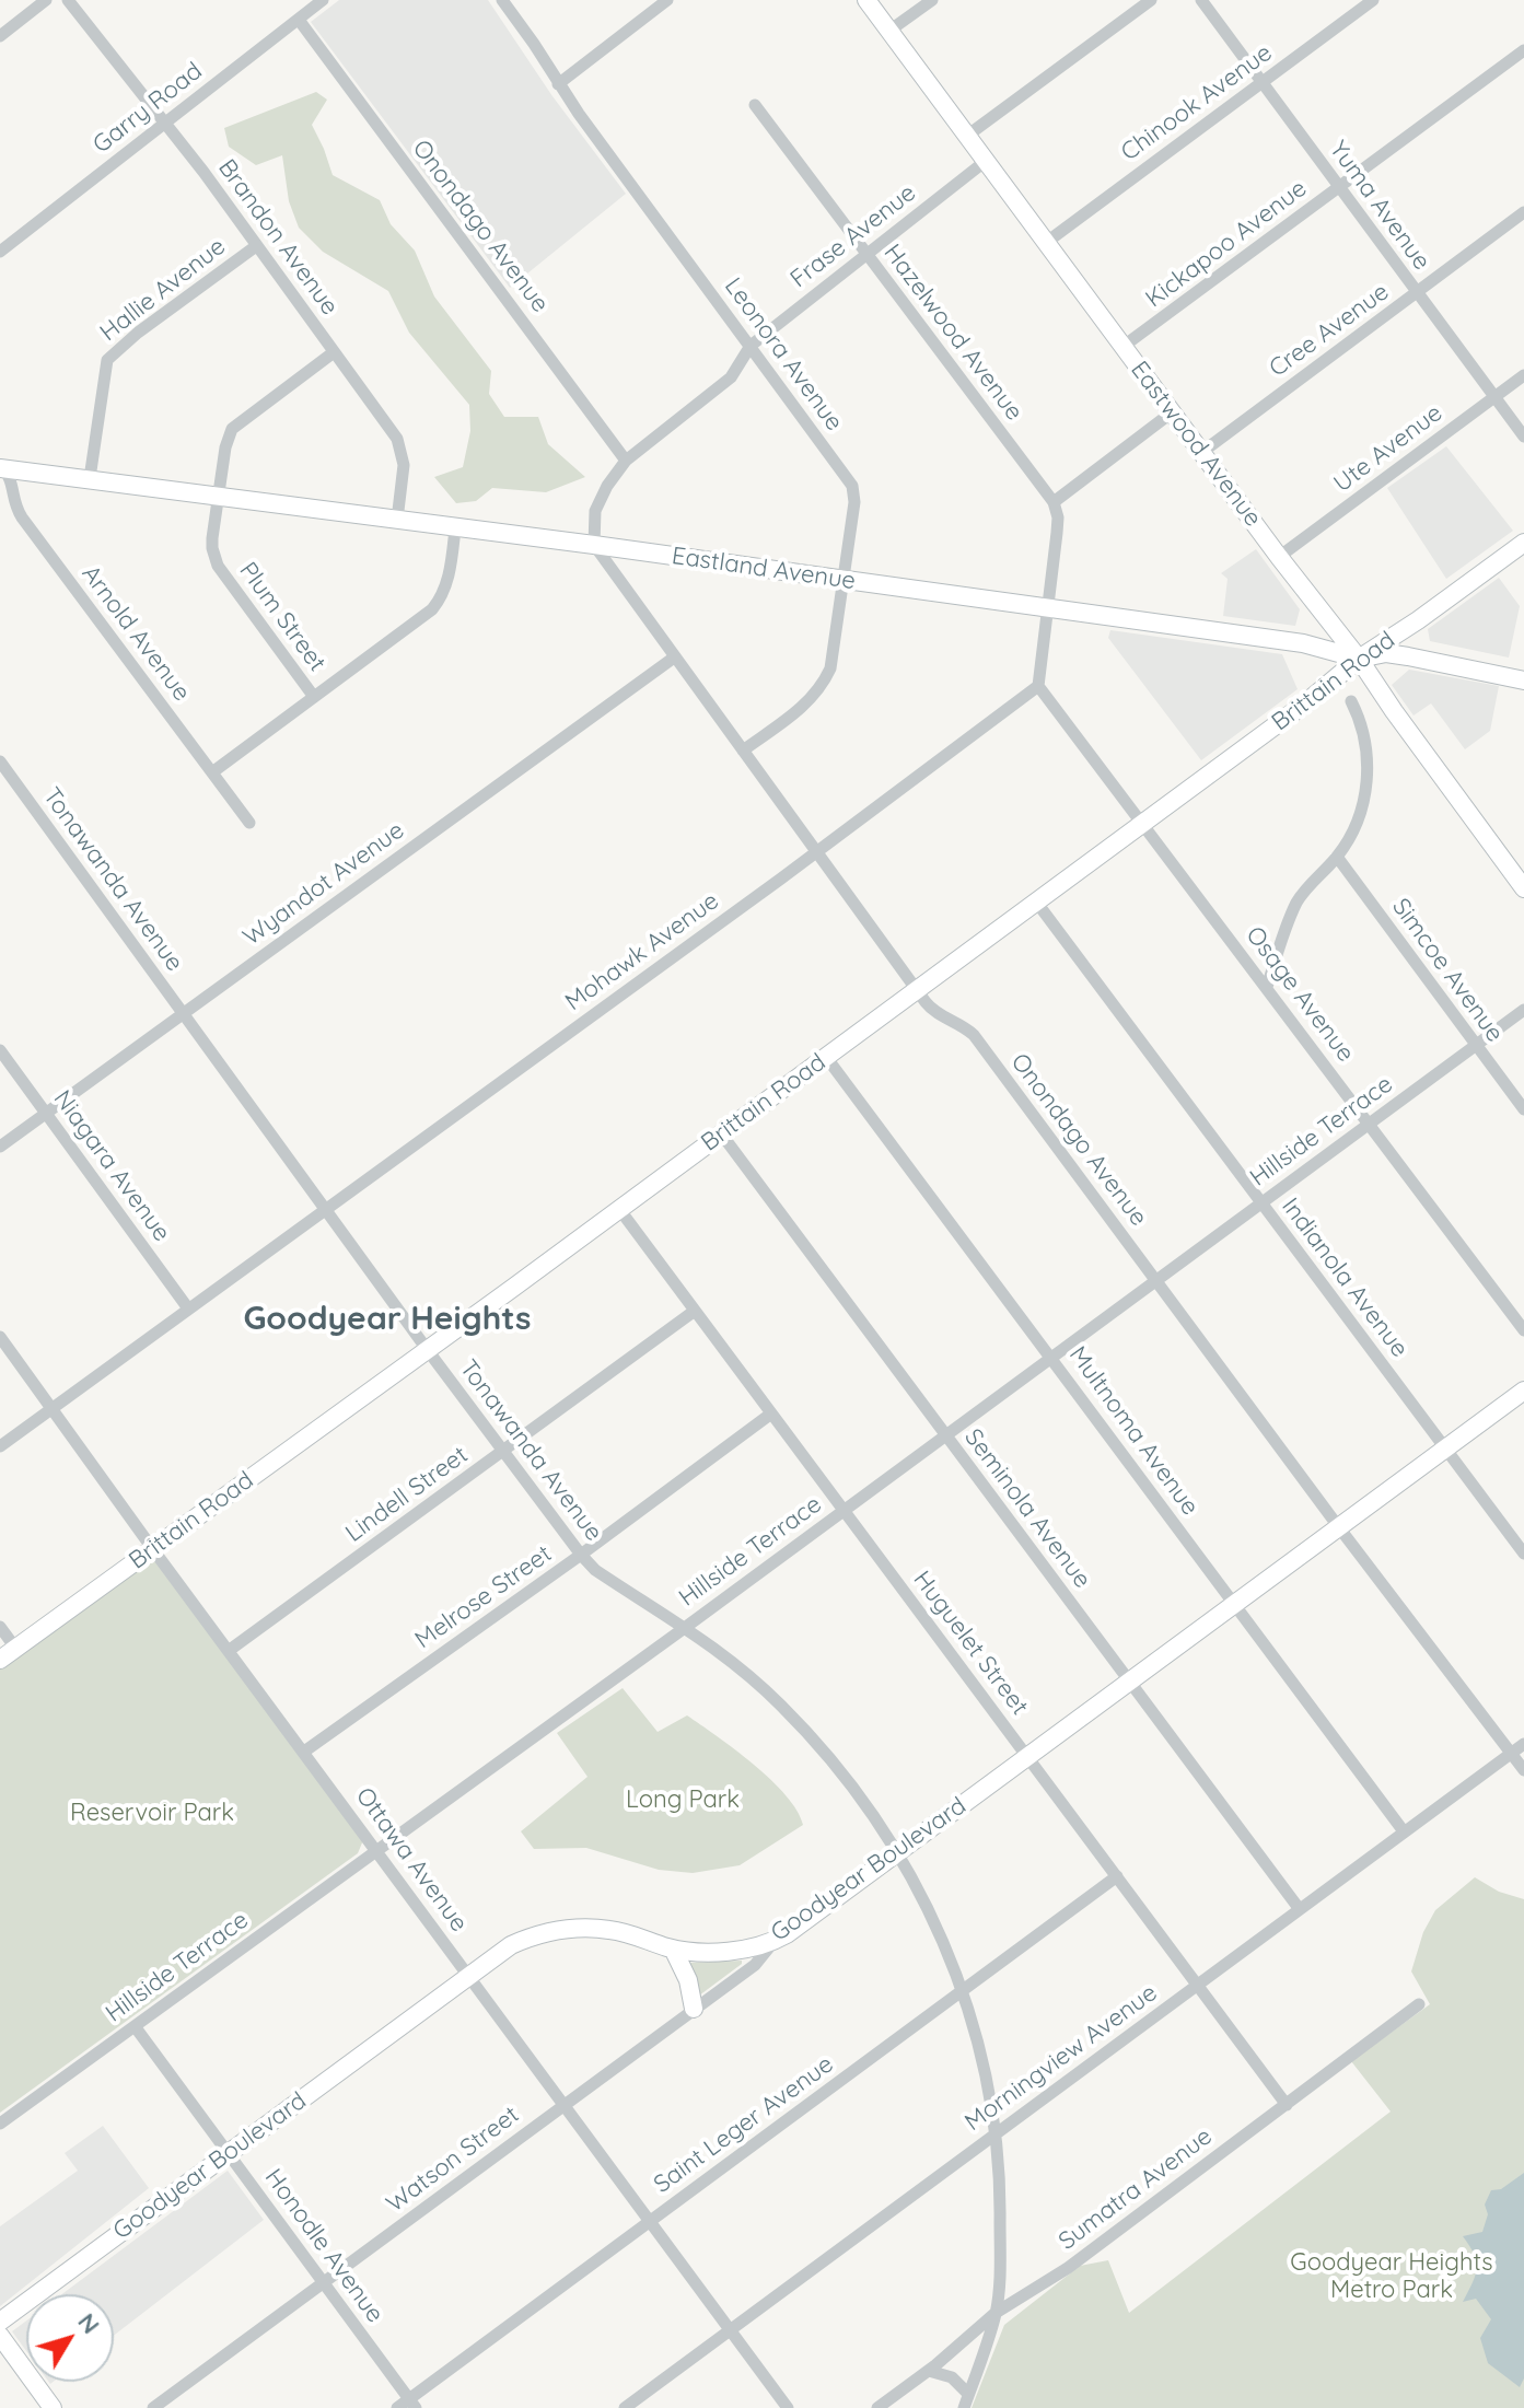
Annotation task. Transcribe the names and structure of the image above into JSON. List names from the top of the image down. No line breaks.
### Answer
{"streets":{"street":["Chinook Avenue","Garry Road","Yuma Avenue","Onondago Avenue","Frase Avenue","Brandon Avenue","Kickapoo Avenue","Hallie Avenue","Cree Avenue","Hazelwood Avenue","Leonora Avenue","Eastwood Avenue","Ute Avenue","Eastland Avenue","Plum Street","Arnold Avenue","Brittain Road","Tonawanda Avenue","Wyandot Avenue","Mohawk Avenue","Simcoe Avenue","Osage Avenue","Hillside Terrace","Niagara Avenue","Indianola Avenue","Multnoma Avenue","Lindell Street","Seminola Avenue","Melrose Street","Huguelet Street","Ottawa Avenue","Goodyear Boulevard","Morningview Avenue","Saint Leger Avenue","Watson Street","Sumatra Avenue","Honodle Avenue"]},"crossings":[["Chinook Avenue","Yuma Avenue"],["Chinook Avenue","Eastwood Avenue"],["Garry Road","Onondago Avenue"],["Garry Road","Brandon Avenue"],["Yuma Avenue","Kickapoo Avenue"],["Yuma Avenue","Cree Avenue"],["Yuma Avenue","Ute Avenue"],["Onondago Avenue","Frase Avenue"],["Onondago Avenue","Leonora Avenue"],["Onondago Avenue","Eastland Avenue"],["Onondago Avenue","Brittain Road"],["Onondago Avenue","Wyandot Avenue"],["Onondago Avenue","Mohawk Avenue"],["Onondago Avenue","Hillside Terrace"],["Onondago Avenue","Goodyear Boulevard"],["Onondago Avenue","Morningview Avenue"],["Frase Avenue","Hazelwood Avenue"],["Frase Avenue","Leonora Avenue"],["Frase Avenue","Eastwood Avenue"],["Frase Avenue","Eastland Avenue"],["Brandon Avenue","Hallie Avenue"],["Brandon Avenue","Eastland Avenue"],["Brandon Avenue","Plum Street"],["Kickapoo Avenue","Eastwood Avenue"],["Hallie Avenue","Eastland Avenue"],["Cree Avenue","Eastwood Avenue"],["Leonora Avenue","Eastland Avenue"],["Eastwood Avenue","Ute Avenue"],["Eastwood Avenue","Eastland Avenue"],["Eastwood Avenue","Brittain Road"],["Eastland Avenue","Plum Street"],["Eastland Avenue","Arnold Avenue"],["Eastland Avenue","Brittain Road"],["Brittain Road","Tonawanda Avenue"],["Brittain Road","Osage Avenue"],["Brittain Road","Indianola Avenue"],["Brittain Road","Multnoma Avenue"],["Brittain Road","Seminola Avenue"],["Brittain Road","Huguelet Street"],["Brittain Road","Ottawa Avenue"],["Tonawanda Avenue","Wyandot Avenue"],["Tonawanda Avenue","Mohawk Avenue"],["Tonawanda Avenue","Hillside Terrace"],["Tonawanda Avenue","Lindell Street"],["Tonawanda Avenue","Melrose Street"],["Tonawanda Avenue","Goodyear Boulevard"],["Tonawanda Avenue","Morningview Avenue"],["Tonawanda Avenue","Saint Leger Avenue"],["Tonawanda Avenue","Sumatra Avenue"],["Wyandot Avenue","Niagara Avenue"],["Mohawk Avenue","Osage Avenue"],["Mohawk Avenue","Niagara Avenue"],["Mohawk Avenue","Ottawa Avenue"],["Simcoe Avenue","Hillside Terrace"],["Osage Avenue","Hillside Terrace"],["Hillside Terrace","Indianola Avenue"],["Hillside Terrace","Multnoma Avenue"],["Hillside Terrace","Seminola Avenue"],["Hillside Terrace","Huguelet Street"],["Hillside Terrace","Ottawa Avenue"],["Hillside Terrace","Honodle Avenue"],["Indianola Avenue","Goodyear Boulevard"],["Multnoma Avenue","Goodyear Boulevard"],["Multnoma Avenue","Morningview Avenue"],["Lindell Street","Huguelet Street"],["Lindell Street","Ottawa Avenue"],["Seminola Avenue","Goodyear Boulevard"],["Seminola Avenue","Morningview Avenue"],["Melrose Street","Huguelet Street"],["Melrose Street","Ottawa Avenue"],["Huguelet Street","Goodyear Boulevard"],["Huguelet Street","Morningview Avenue"],["Huguelet Street","Saint Leger Avenue"],["Huguelet Street","Sumatra Avenue"],["Ottawa Avenue","Goodyear Boulevard"],["Ottawa Avenue","Morningview Avenue"],["Ottawa Avenue","Saint Leger Avenue"],["Ottawa Avenue","Watson Street"],["Goodyear Boulevard","Watson Street"],["Goodyear Boulevard","Honodle Avenue"],["Saint Leger Avenue","Honodle Avenue"],["Watson Street","Honodle Avenue"]],"districts":["Goodyear Heights"],"parks":["Long Park","Reservoir Park","Goodyear Heights Metro Park"],"north":"top right"}
